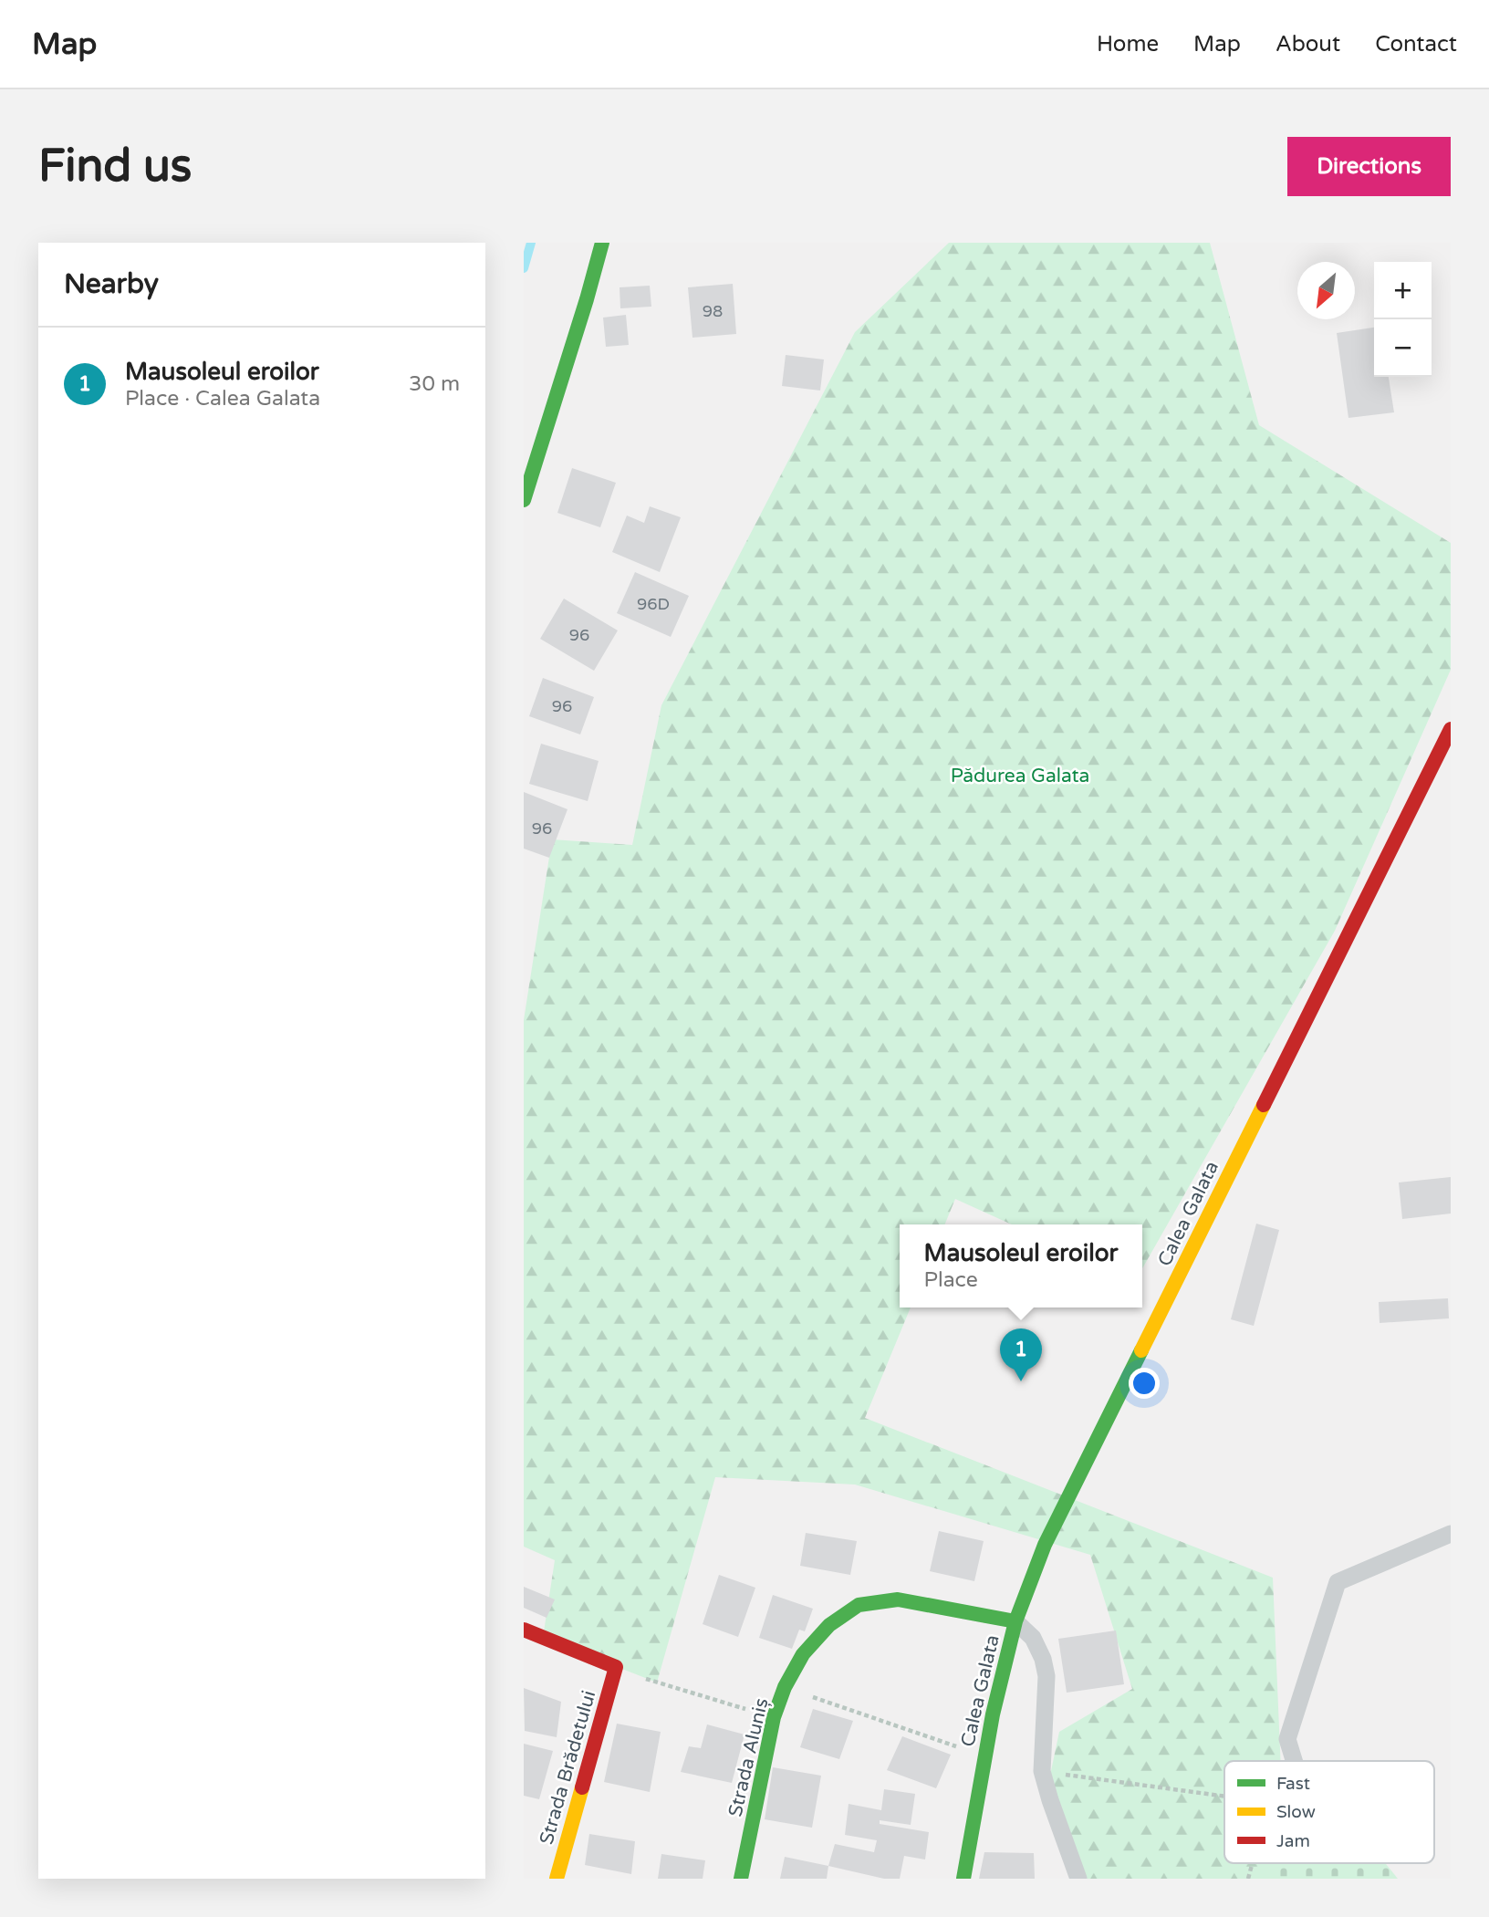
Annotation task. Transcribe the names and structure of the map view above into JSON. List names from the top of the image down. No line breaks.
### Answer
{"streets":{"street":["Calea Galata","Strada Aluniș","Strada Brădetului"]},"crossings":[["Calea Galata","Strada Aluniș"]],"parks":["Pădurea Galata"],"house_numbers":["98","96D","96","96","96"],"legend":["Fast","Slow","Jam"],"north":"bottom left","page":{"header":"Map","nav":["Home","Map","About","Contact"],"buttons":"Directions","title":"Find us","heading":"Nearby","map_buttons":["+","−"],"list":[{"mark":"1","name":"Mausoleul eroilor","note":"Place · Calea Galata","value":"30 m"}],"popup":["Mausoleul eroilor","Place"],"pins":"1"}}
